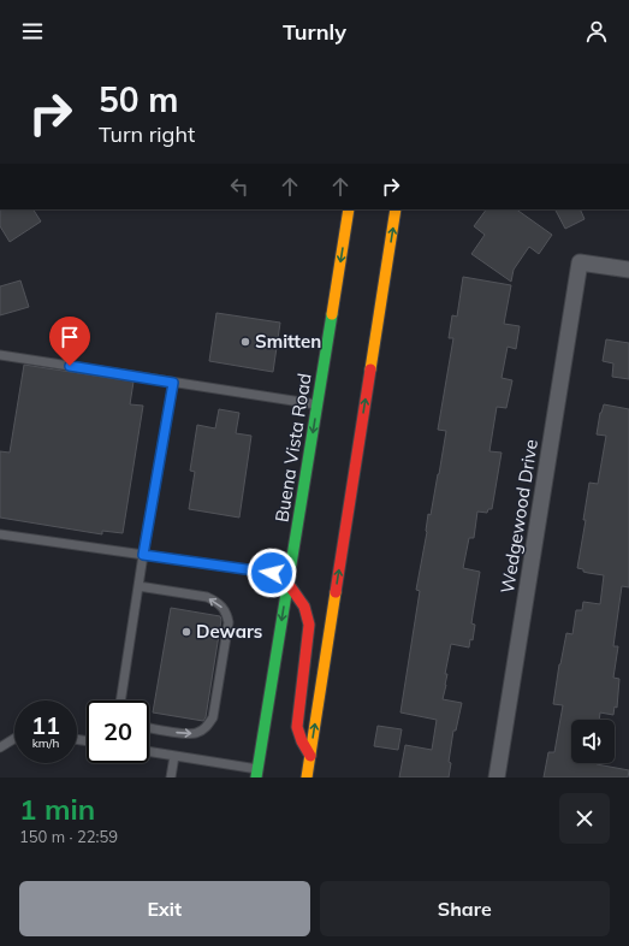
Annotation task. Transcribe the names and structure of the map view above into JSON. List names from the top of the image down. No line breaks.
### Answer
{"streets":{"main road":["Buena Vista Road"],"street":["Wedgewood Drive"]},"places":["Smitten","Dewars"],"page":{"header":"Turnly","turn":["50 m","Turn right"],"speed":"11 km/h","limit":"20","heading":["1 min","150 m · 22:59"],"buttons":["Exit","Share"]}}
